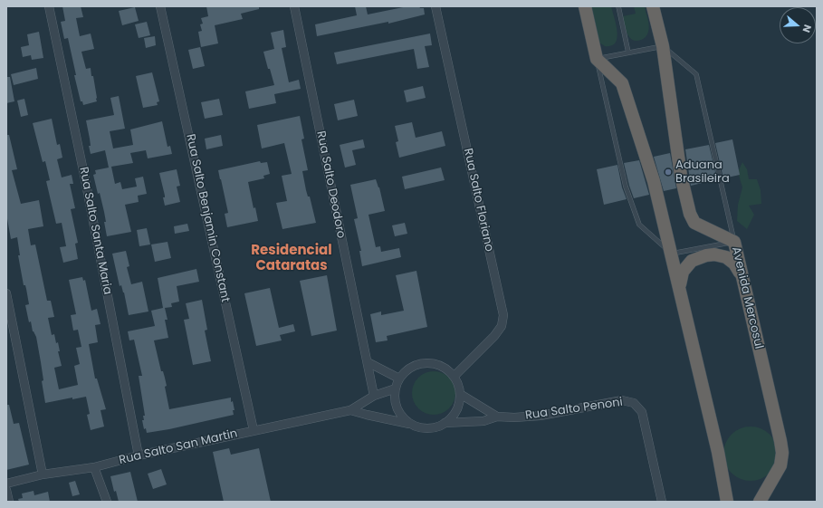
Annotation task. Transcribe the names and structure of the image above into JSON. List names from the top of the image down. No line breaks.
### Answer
{"streets":{"highway":["Avenida Mercosul"],"street":["Rua Salto Deodoro","Rua Salto Floriano","Rua Salto Benjamin Constant","Rua Salto Santa Maria","Rua Salto Penoni","Rua Salto San Martin"]},"crossings":[["Rua Salto Deodoro","Rua Salto San Martin"],["Rua Salto Floriano","Rua Salto Penoni"],["Rua Salto Floriano","Rua Salto San Martin"],["Rua Salto Benjamin Constant","Rua Salto San Martin"],["Rua Salto Santa Maria","Rua Salto San Martin"],["Rua Salto Penoni","Rua Salto San Martin"]],"districts":["Residencial Cataratas"],"places":["Aduana Brasileira"],"north":"right"}
